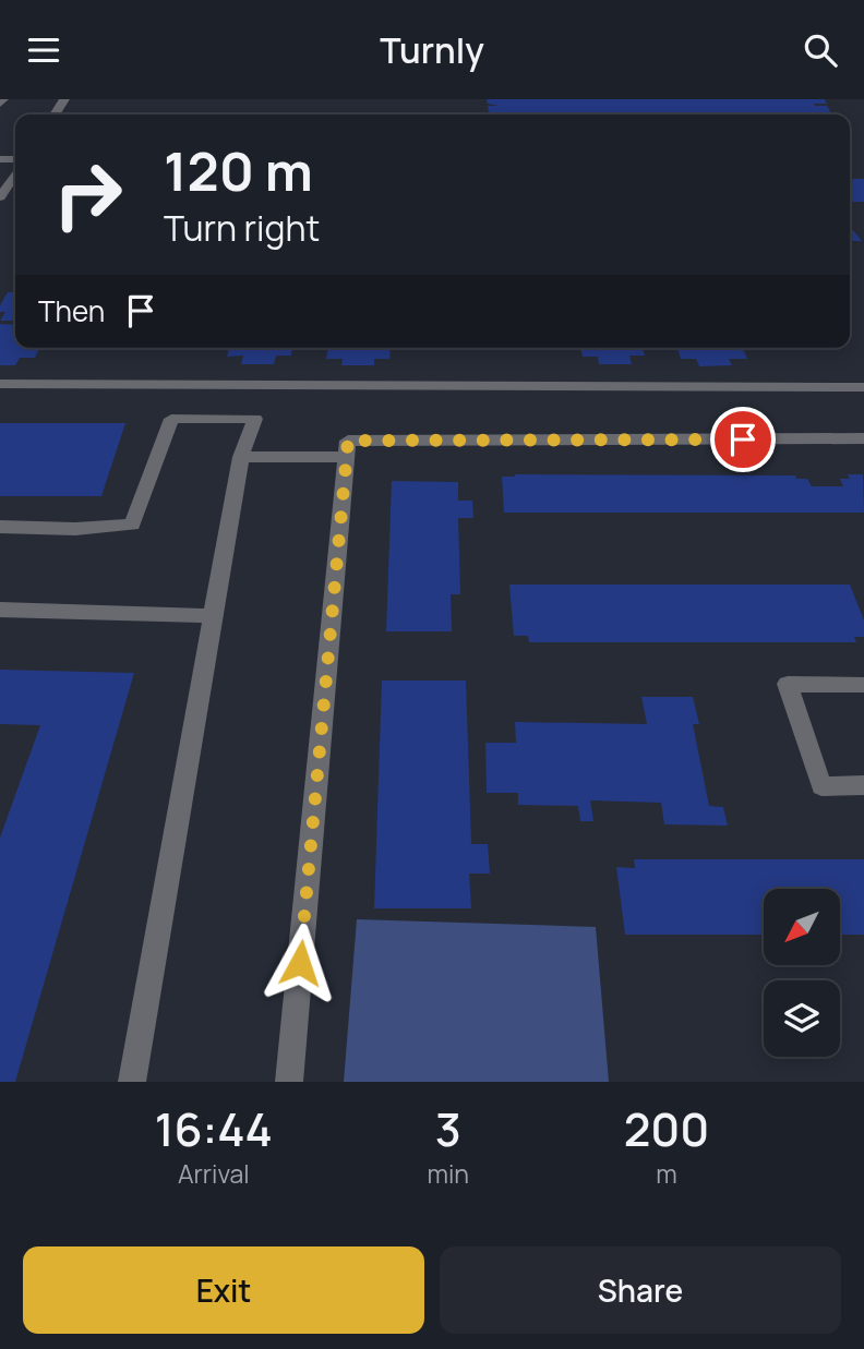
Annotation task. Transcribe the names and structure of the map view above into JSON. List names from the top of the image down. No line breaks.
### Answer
{"north":"bottom left","page":{"header":"Turnly","turn":["120 m","Turn right"],"then":"Then","eta":["16:44","Arrival","3","min","200","m"],"buttons":["Exit","Share"]}}
